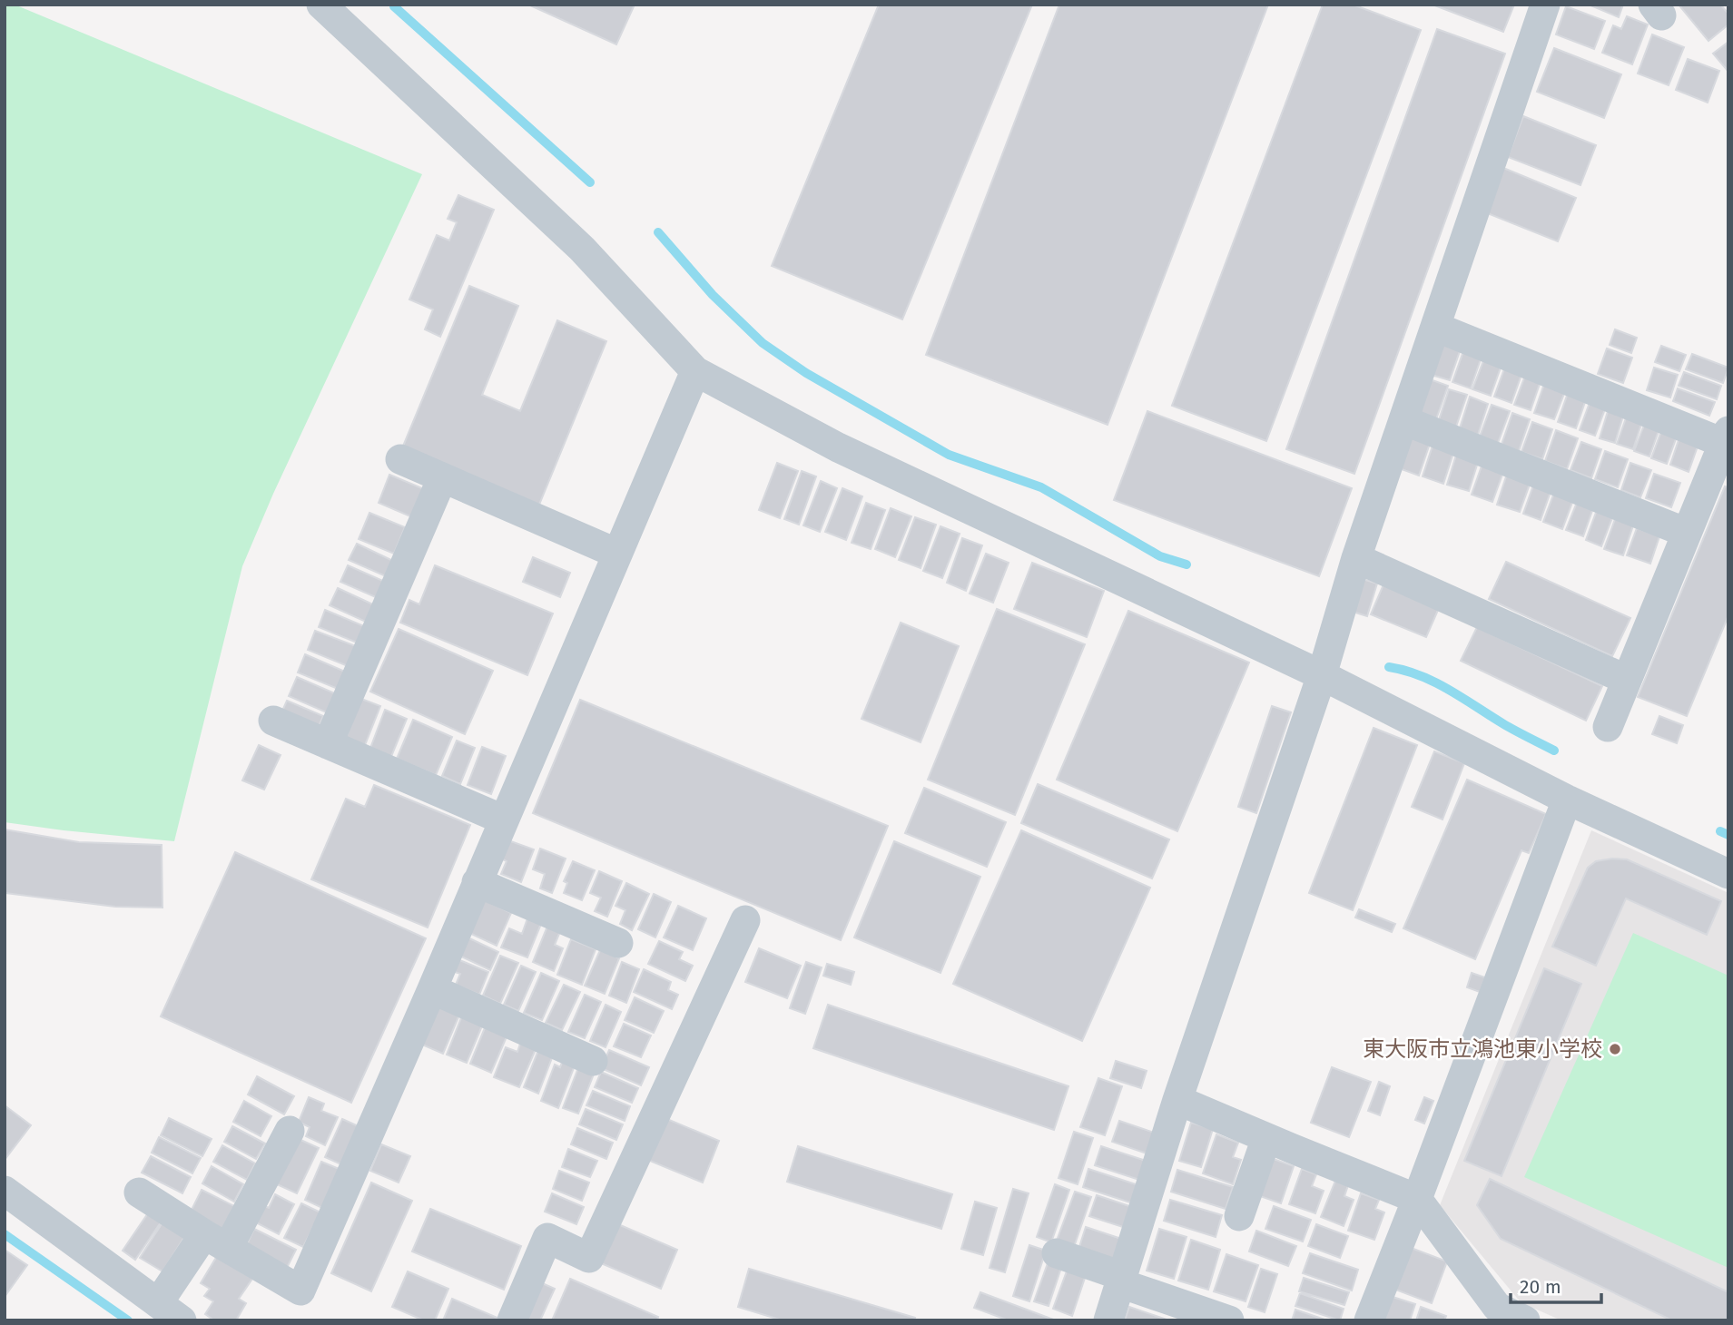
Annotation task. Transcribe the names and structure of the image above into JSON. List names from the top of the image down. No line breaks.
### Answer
{"places":["東大阪市立鴻池東小学校"],"scale_bar":"20 m"}
